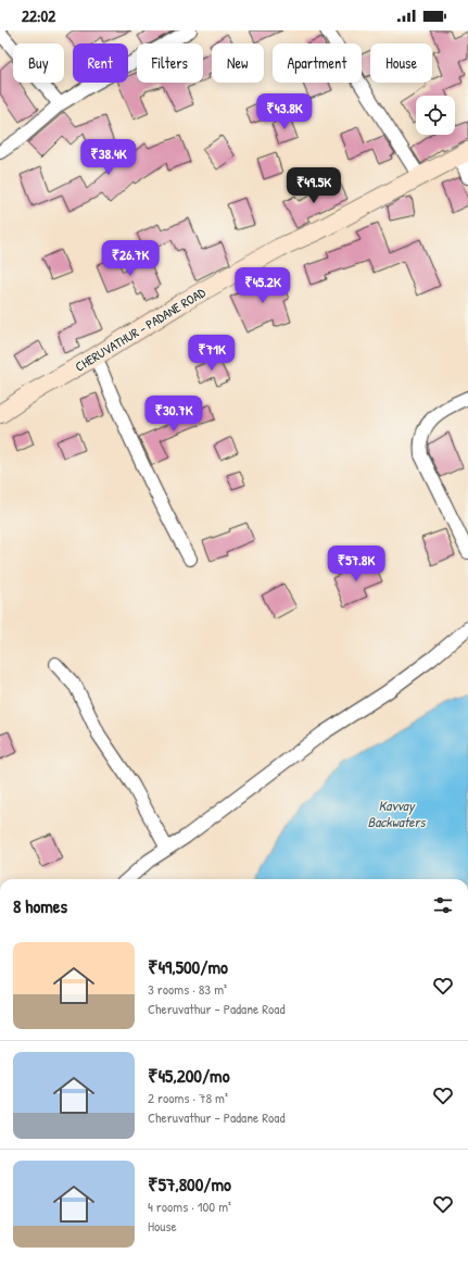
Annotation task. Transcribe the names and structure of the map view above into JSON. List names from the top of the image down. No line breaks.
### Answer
{"streets":{"main road":["CHERUVATHUR - PADANE ROAD"]},"water":["Kavvay Backwaters"],"page":{"status":"22:02","chip":["Buy","Rent","Filters","New","Apartment","House"],"price":["₹43.8K","₹38.4K","₹49.5K","₹26.7K","₹45.2K","₹71K","₹30.7K","₹57.8K"],"heading":"8 homes","list":[{"name":"₹49,500/mo","note":"3 rooms · 83 m² · Cheruvathur - Padane Road"},{"name":"₹45,200/mo","note":"2 rooms · 78 m² · Cheruvathur - Padane Road"},{"name":"₹57,800/mo","note":"4 rooms · 100 m² · House"}]}}
